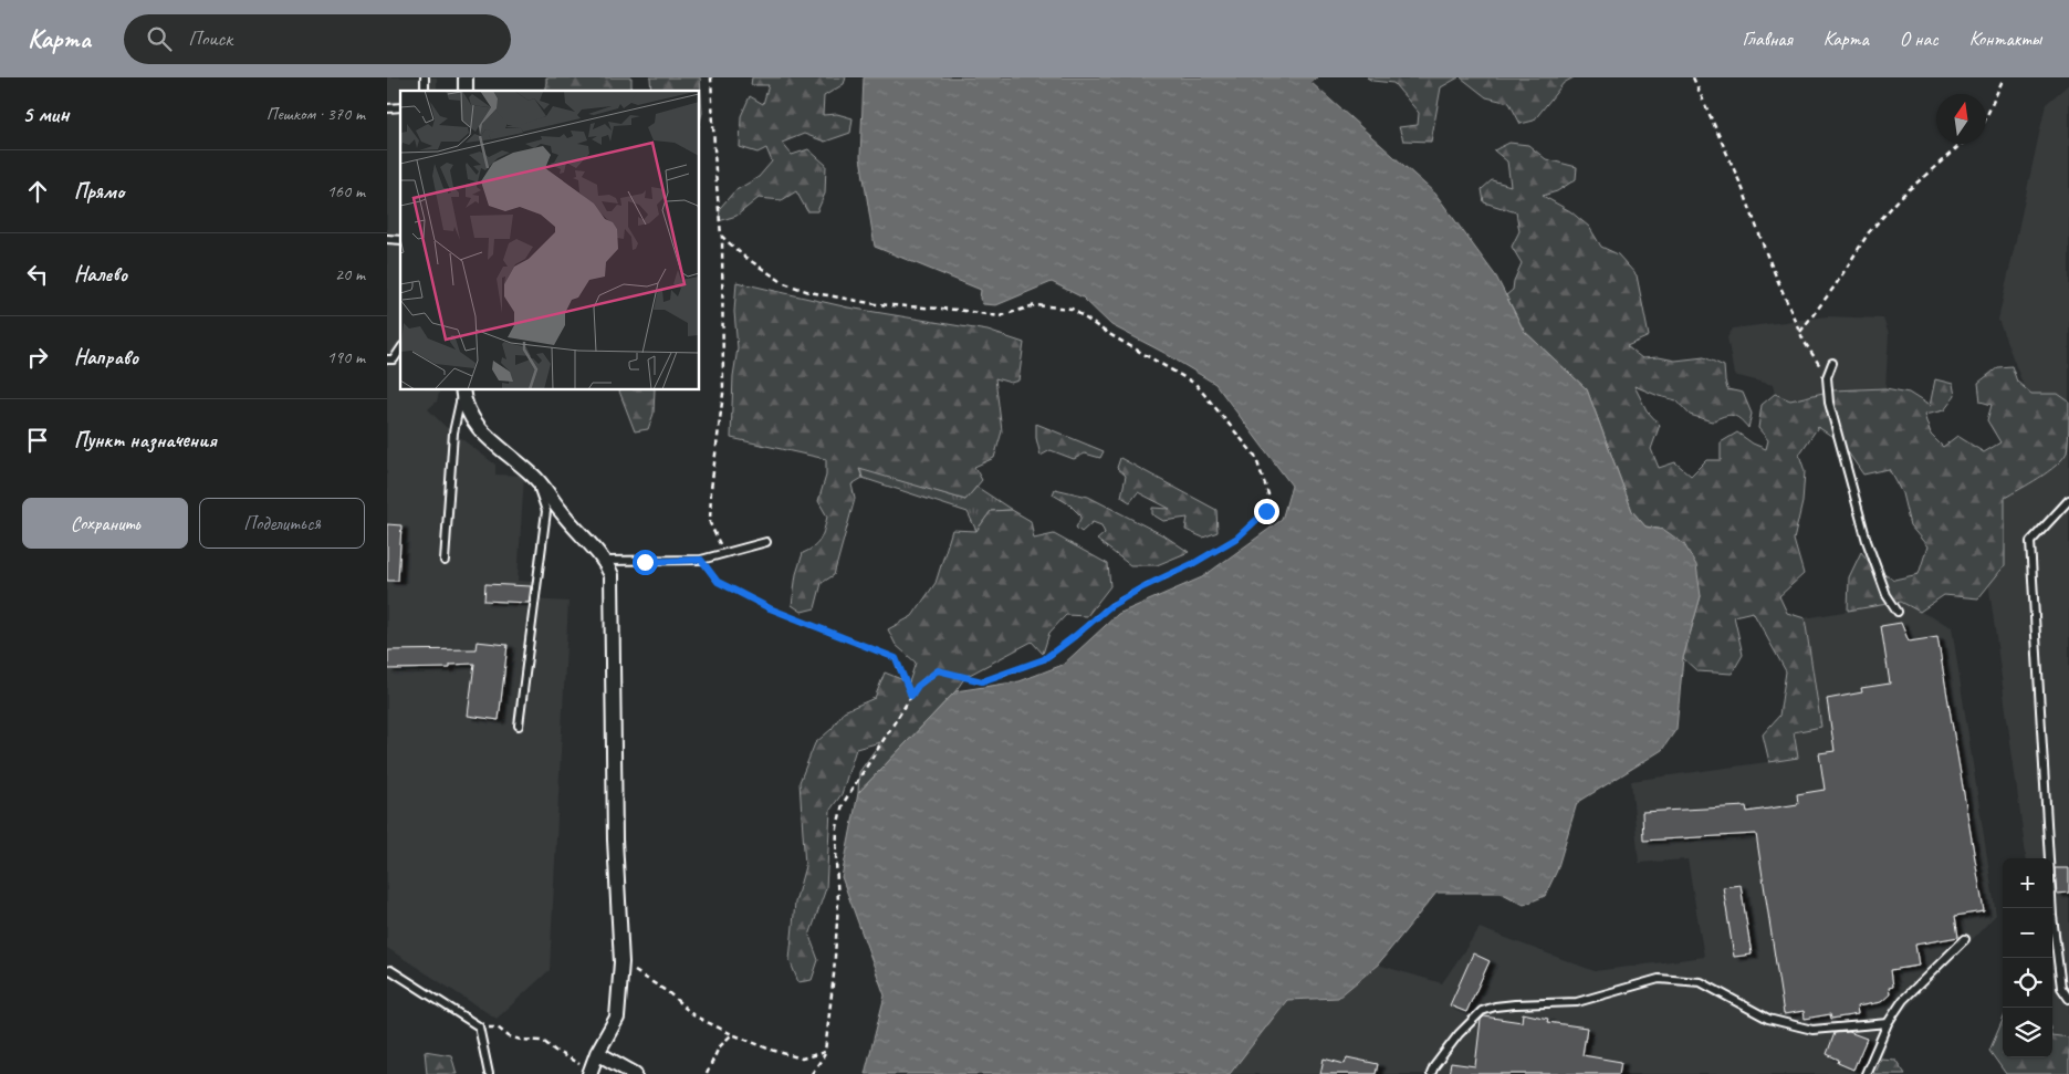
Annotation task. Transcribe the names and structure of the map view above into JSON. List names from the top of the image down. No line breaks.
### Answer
{"north":"top","page":{"header":"Карта","search":"Поиск","nav":["Главная","Карта","О нас","Контакты"],"heading":["5 мин","Пешком · 370 m"],"list":[["Прямо","160 m"],["Налево","20 m"],["Направо","190 m"],"Пункт назначения"],"buttons":["Сохранить","Поделиться"],"map_buttons":["+","−"]}}
